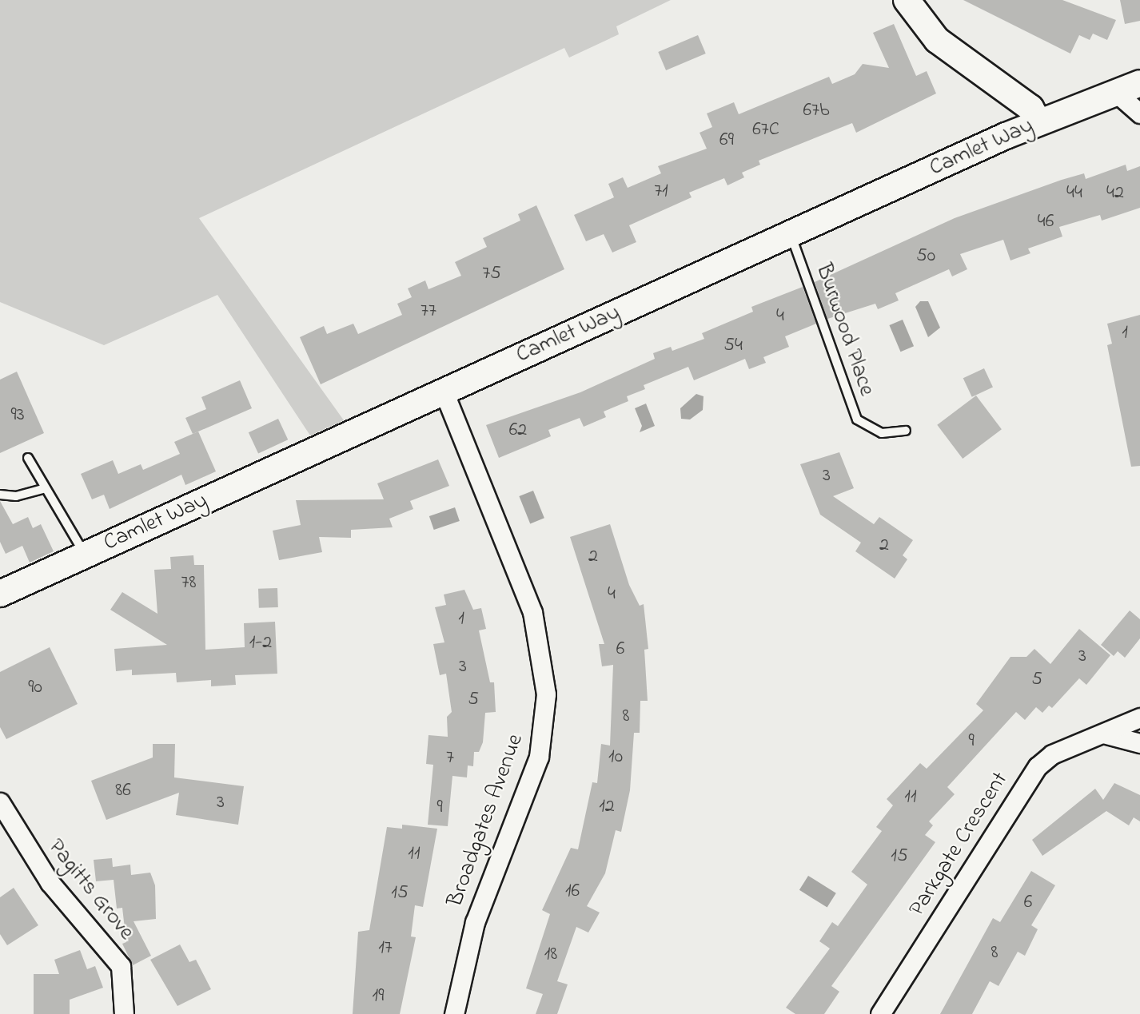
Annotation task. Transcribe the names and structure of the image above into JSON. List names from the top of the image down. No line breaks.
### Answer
{"streets":{"street":["Camlet Way","Broadgates Avenue","Parkgate Crescent","Pagitts Grove"],"lane":["Burwood Place"]},"crossings":[["Camlet Way","Burwood Place"],["Camlet Way","Broadgates Avenue"]],"house_numbers":["67b","67C","69","71","44","42","46","50","75","77","4","1","54","93","62","3","2","2","78","4","1","1-2","6","3","3","5","90","5","8","9","10","7","86","11","3","12","9","11","15","16","15","6","17","8","18","19"]}
